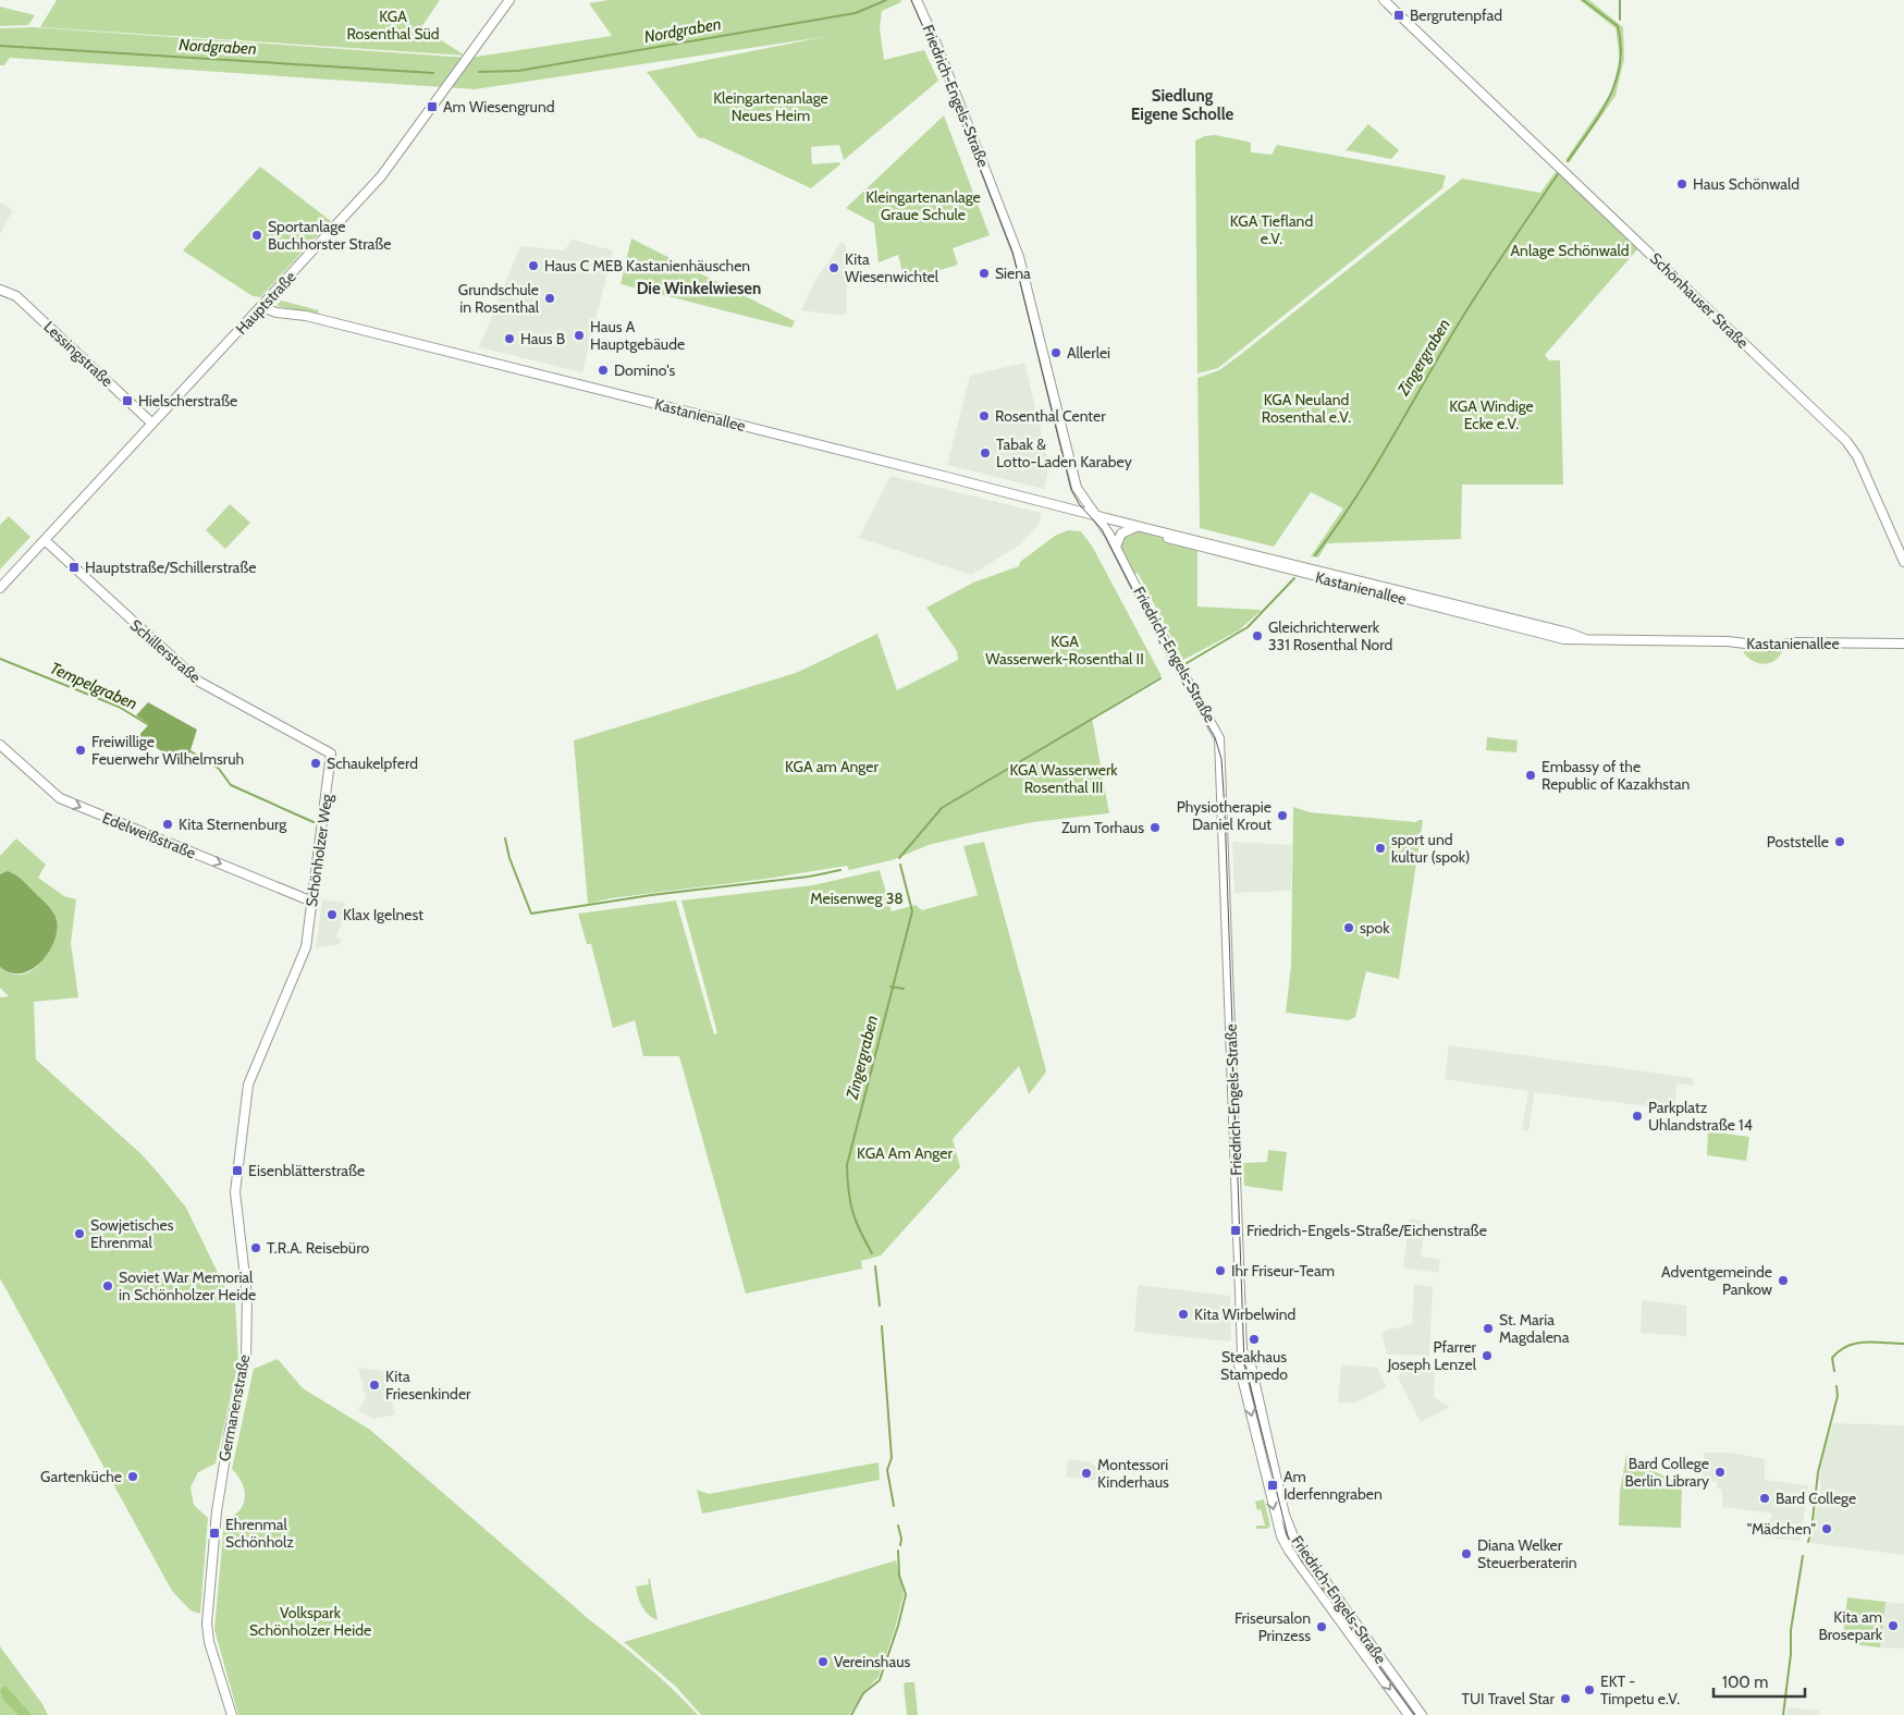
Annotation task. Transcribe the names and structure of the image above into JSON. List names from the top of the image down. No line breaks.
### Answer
{"streets":{"main road":["Friedrich-Engels-Straße","Schönhauser Straße","Hauptstraße","Lessingstraße","Kastanienallee","Schillerstraße","Edelweißstraße","Schönholzer Weg","Germanenstraße"]},"crossings":[["Friedrich-Engels-Straße","Kastanienallee"],["Hauptstraße","Lessingstraße"],["Hauptstraße","Kastanienallee"],["Hauptstraße","Schillerstraße"],["Schillerstraße","Schönholzer Weg"],["Edelweißstraße","Schönholzer Weg"],["Schönholzer Weg","Germanenstraße"]],"one_way":["Edelweißstraße"],"districts":["Siedlung Eigene Scholle","Die Winkelwiesen"],"water":["Nordgraben","Zingergraben","Tempelgraben"],"parks":["KGA Rosenthal Süd","Kleingartenanlage Neues Heim","Kleingartenanlage Graue Schule","KGA Tiefland e.V.","Anlage Schönwald","KGA Neuland Rosenthal e.V.","KGA Windige Ecke e.V.","KGA Wasserwerk-Rosenthal II","KGA am Anger","KGA Wasserwerk Rosenthal III","Meisenweg 38","KGA Am Anger","Volkspark Schönholzer Heide"],"places":{"transit":["Bergrutenpfad","Am Wiesengrund","Hielscherstraße","Hauptstraße/Schillerstraße","Eisenblätterstraße","Friedrich-Engels-Straße/Eichenstraße","Am Iderfenngraben","Ehrenmal Schönholz"],"other":["Haus Schönwald","Sportanlage Buchhorster Straße","Haus C MEB Kastanienhäuschen","Kita Wiesenwichtel","Siena","Grundschule in Rosenthal","Haus A Hauptgebäude","Haus B","Allerlei","Domino's","Rosenthal Center","Tabak & Lotto-Laden Karabey","Gleichrichterwerk 331 Rosenthal Nord","Freiwillige Feuerwehr Wilhelmsruh","Schaukelpferd","Embassy of the Republic of Kazakhstan","Physiotherapie Daniel Krout","Kita Sternenburg","Zum Torhaus","Poststelle","sport und kultur (spok)","Klax Igelnest","spok","Parkplatz Uhlandstraße 14","Sowjetisches Ehrenmal","T.R.A. Reisebüro","Ihr Friseur-Team","Adventgemeinde Pankow","Soviet War Memorial in Schönholzer Heide","Kita Wirbelwind","St. Maria Magdalena","Steakhaus Stampedo","Pfarrer Joseph Lenzel","Kita Friesenkinder","Bard College Berlin Library","Montessori Kinderhaus","Gartenküche","Bard College","\"Mädchen\"","Diana Welker Steuerberaterin","Kita am Brosepark","Friseursalon Prinzess","Vereinshaus","EKT - Timpetu e.V.","TUI Travel Star"]},"scale_bar":"100 m"}
